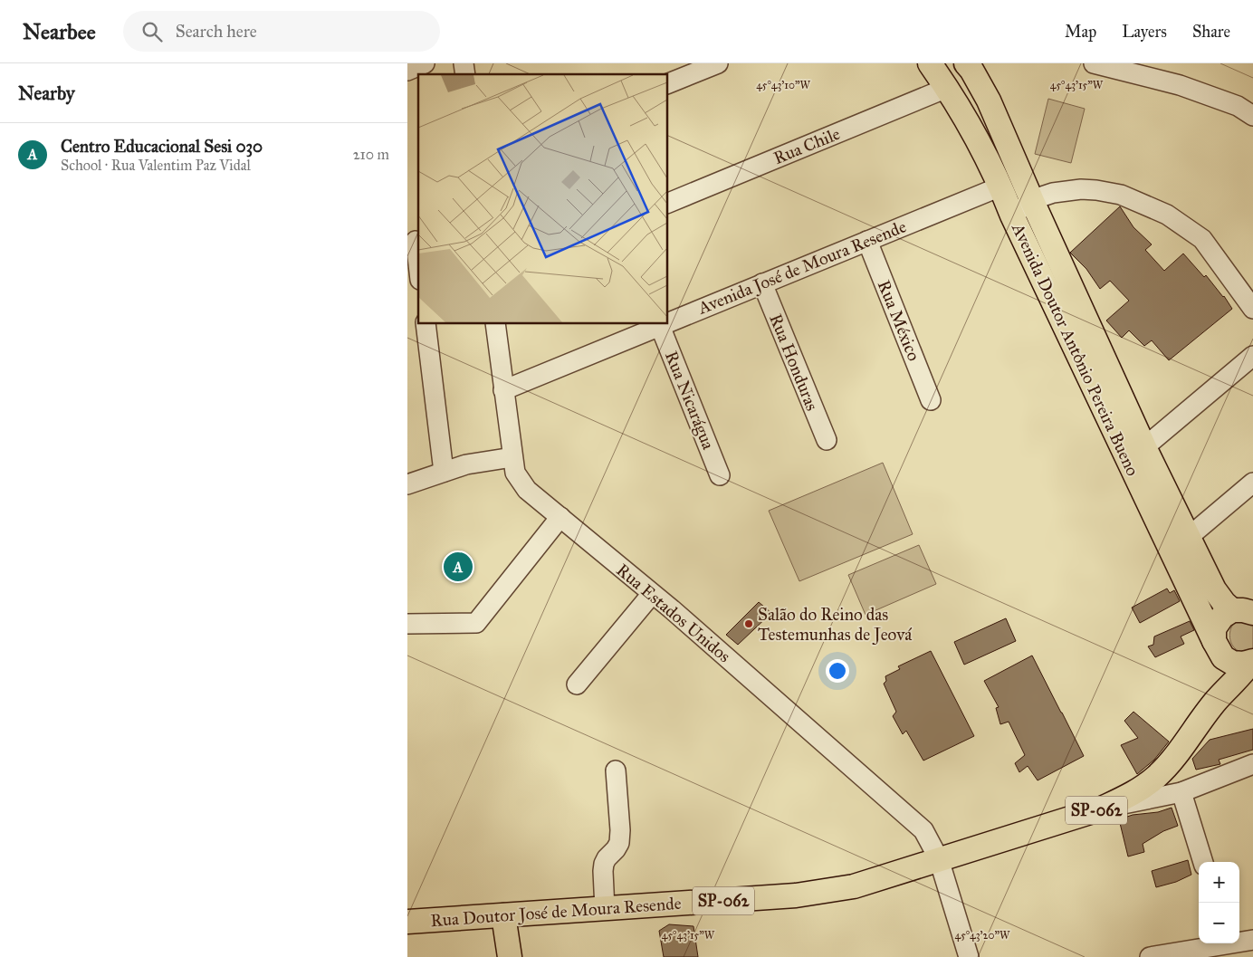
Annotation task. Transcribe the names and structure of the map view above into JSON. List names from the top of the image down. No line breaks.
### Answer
{"streets":{"main road":["Avenida Doutor Antônio Pereira Bueno","SP-062","Rua Doutor José de Moura Resende"],"street":["Rua Chile","Avenida José de Moura Resende","Rua México","Rua Honduras","Rua Nicarágua","Rua Estados Unidos"]},"crossings":[["Rua Chile","Avenida Doutor Antônio Pereira Bueno"],["Avenida José de Moura Resende","Rua México"],["Avenida José de Moura Resende","Avenida Doutor Antônio Pereira Bueno"],["Avenida José de Moura Resende","Rua Honduras"],["Avenida José de Moura Resende","Rua Nicarágua"],["Avenida José de Moura Resende","Rua Estados Unidos"],["Avenida Doutor Antônio Pereira Bueno","SP-062"],["Avenida Doutor Antônio Pereira Bueno","Rua Doutor José de Moura Resende"],["Rua Estados Unidos","Rua Doutor José de Moura Resende"],["SP-062","Rua Doutor José de Moura Resende"]],"places":["Salão do Reino das Testemunhas de Jeová"],"page":{"header":"Nearbee","search":"Search here","nav":["Map","Layers","Share"],"heading":"Nearby","list":[{"mark":"A","name":"Centro Educacional Sesi 030","note":"School · Rua Valentim Paz Vidal","value":"210 m"}],"pins":"A","map_buttons":["+","−"]},"coordinates":["45°43'10\"W","45°43'15\"W","45°43'20\"W"]}
